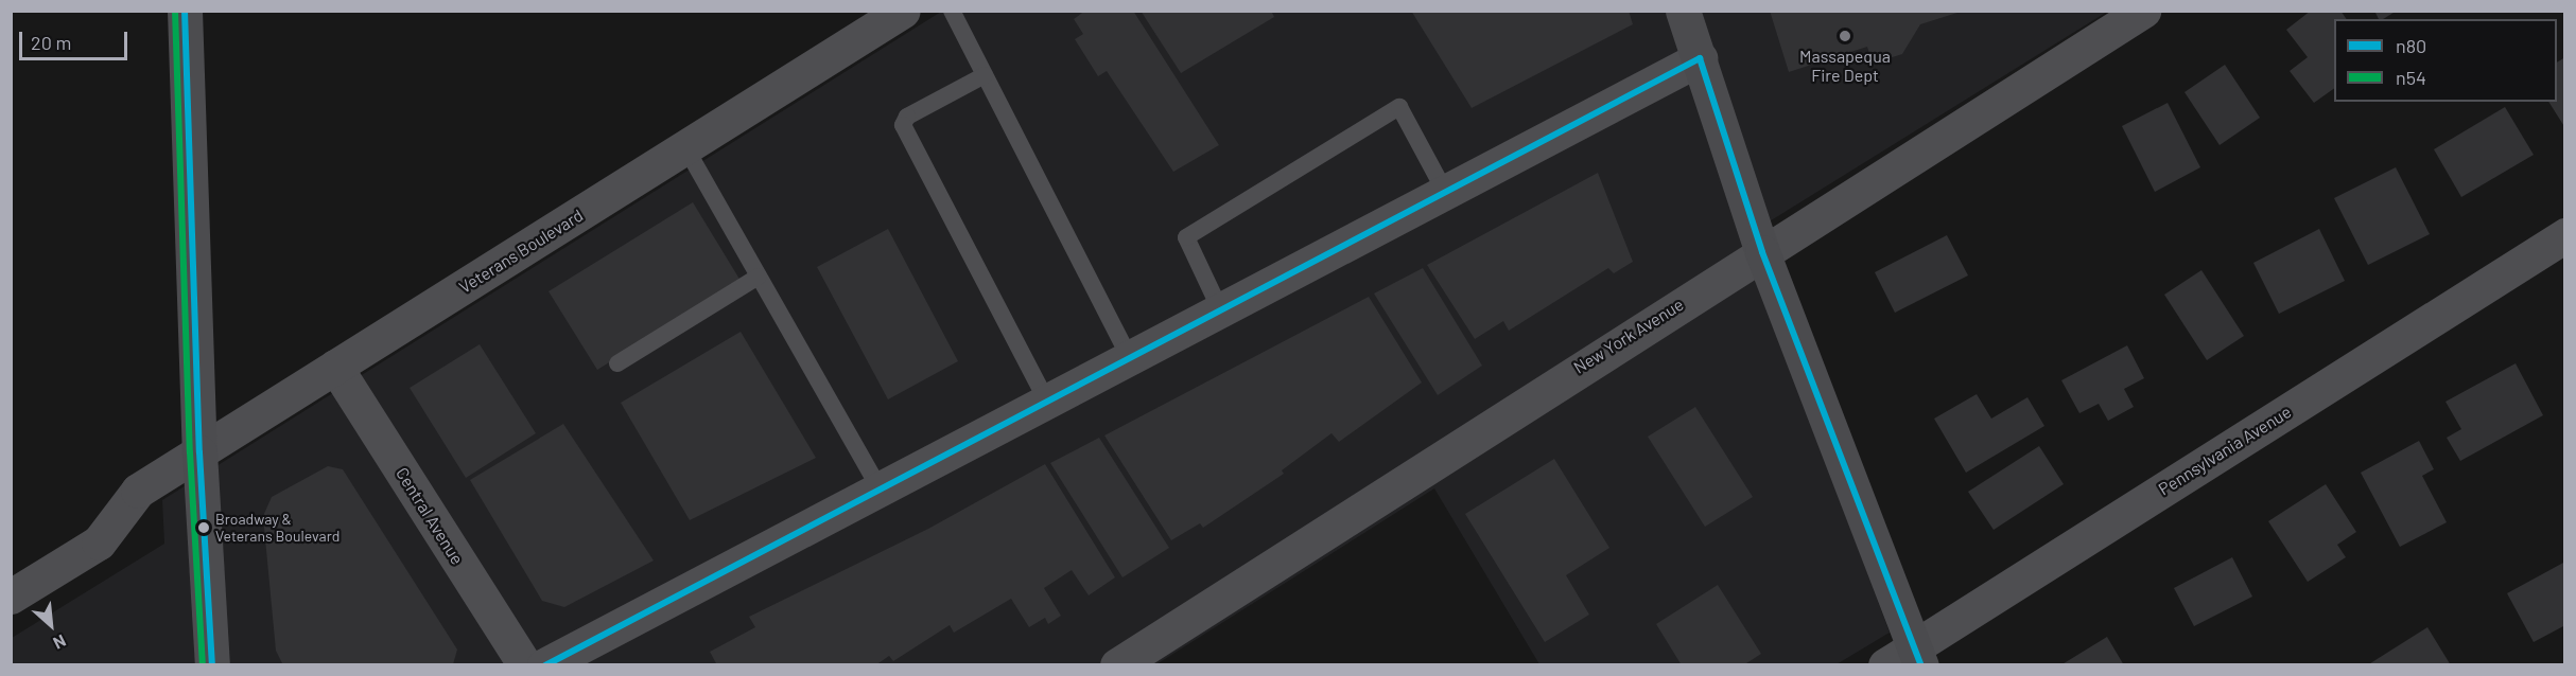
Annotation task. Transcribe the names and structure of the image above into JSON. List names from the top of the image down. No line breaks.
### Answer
{"streets":{"street":["Veterans Boulevard","New York Avenue","Pennsylvania Avenue","Central Avenue"]},"crossings":[["Veterans Boulevard","Central Avenue"]],"places":["Massapequa Fire Dept","Broadway & Veterans Boulevard"],"lines":["transit line n80","transit line n54"],"legend":["n80","n54"],"scale_bar":"20 m","north":"bottom right"}
